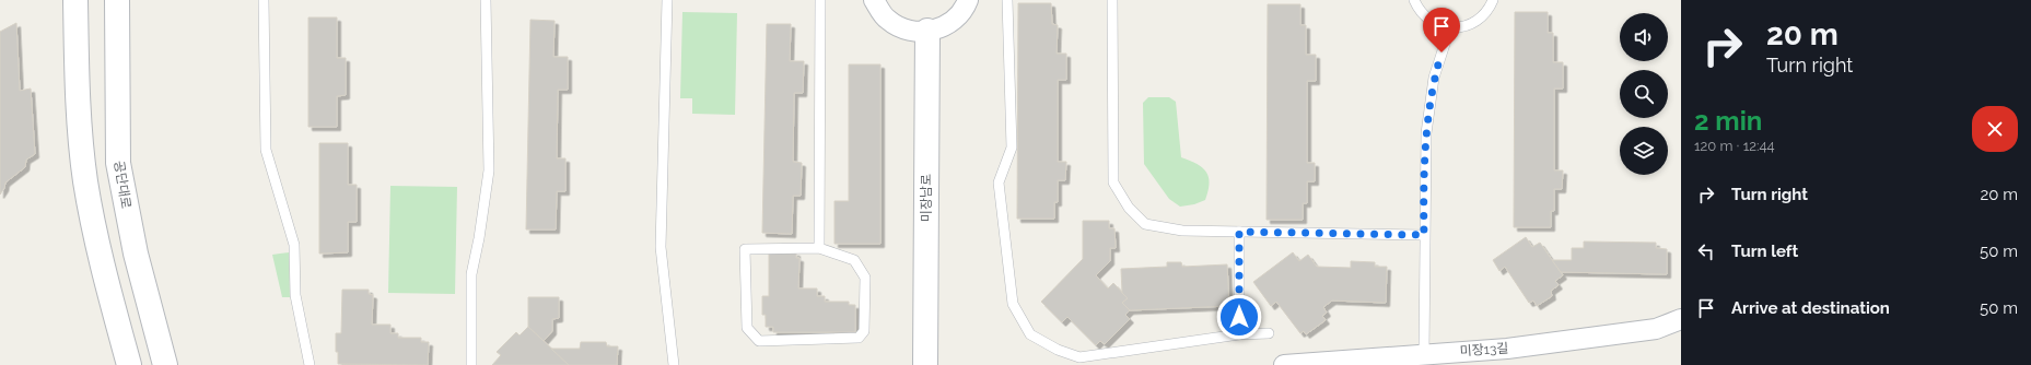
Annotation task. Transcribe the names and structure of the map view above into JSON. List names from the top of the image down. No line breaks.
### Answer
{"streets":{"street":["공단대로","미장남로","미장13길"]},"page":{"turn":["20 m","Turn right"],"heading":["2 min","120 m · 12:44"],"list":[{"name":"Turn right","value":"20 m"},{"name":"Turn left","value":"50 m"},{"name":"Arrive at destination","value":"50 m"}]}}
